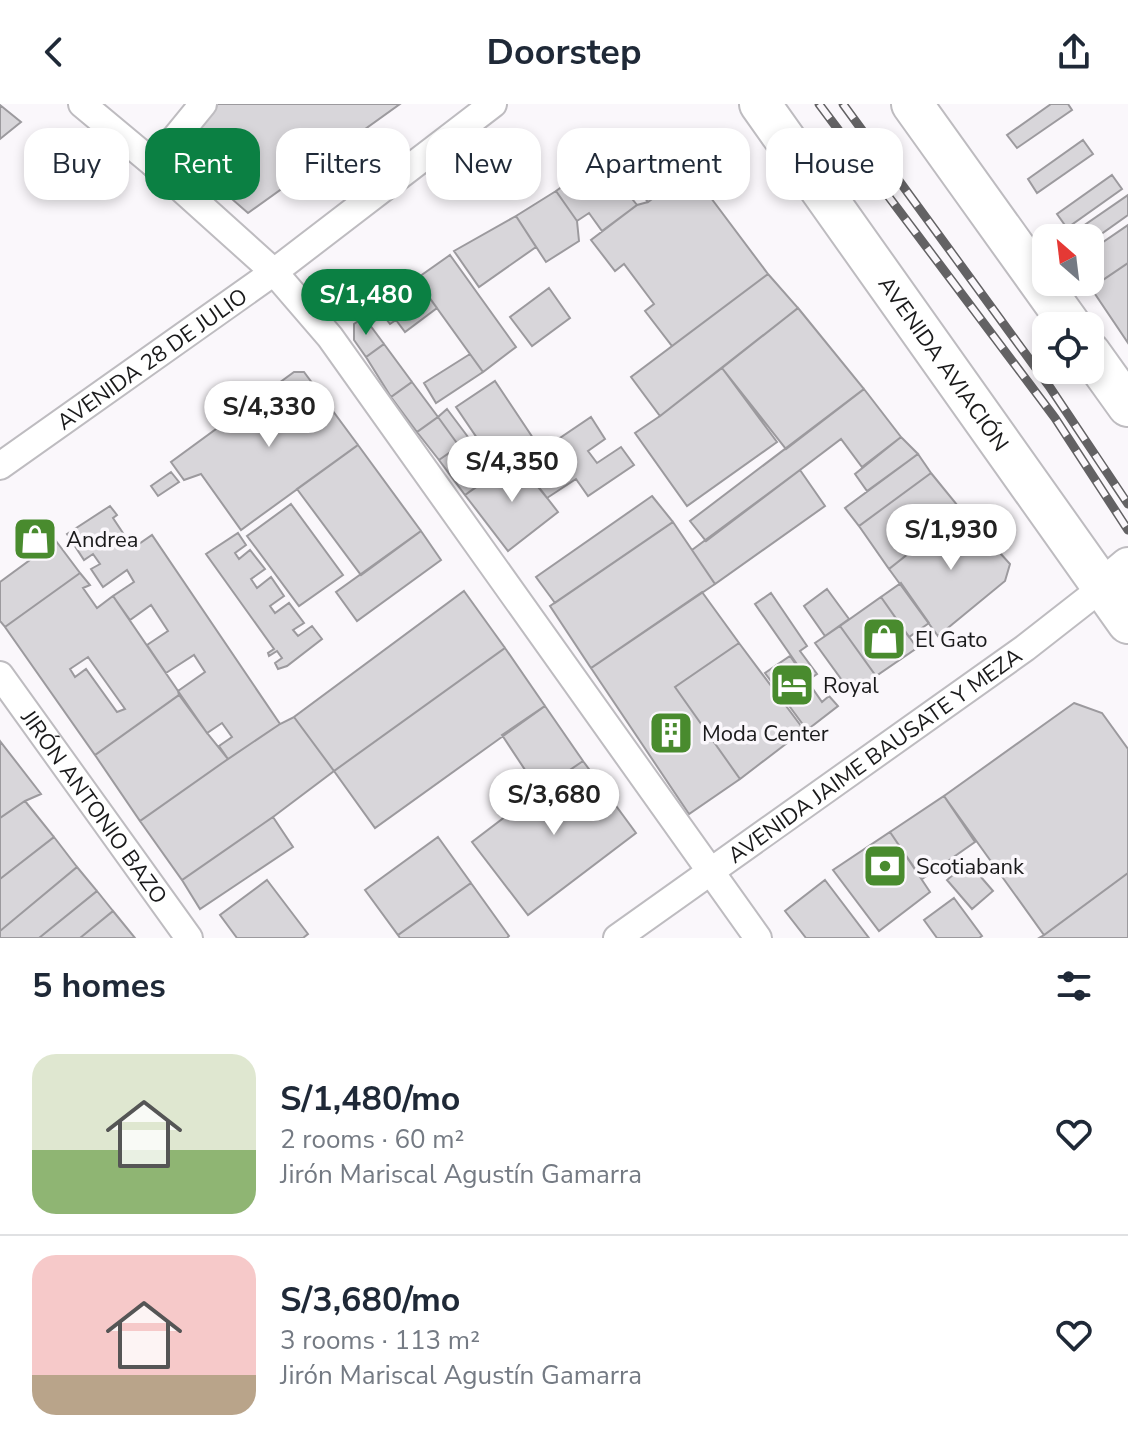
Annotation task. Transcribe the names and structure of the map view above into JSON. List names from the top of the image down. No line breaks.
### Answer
{"streets":{"main road":["AVENIDA AVIACIÓN"],"street":["AVENIDA 28 DE JULIO","AVENIDA JAIME BAUSATE Y MEZA","JIRÓN ANTONIO BAZO"]},"crossings":[["AVENIDA AVIACIÓN","AVENIDA JAIME BAUSATE Y MEZA"]],"places":{"shop":["Andrea","El Gato"],"hotel":["Royal"],"building":["Moda Center"],"bank":["Scotiabank"]},"north":"top left","page":{"header":"Doorstep","chip":["Buy","Rent","Filters","New","Apartment","House"],"price":["S/1,480","S/4,330","S/4,350","S/1,930","S/3,680"],"heading":"5 homes","list":[{"name":"S/1,480/mo","note":"2 rooms · 60 m² · Jirón Mariscal Agustín Gamarra"},{"name":"S/3,680/mo","note":"3 rooms · 113 m² · Jirón Mariscal Agustín Gamarra"}]}}
